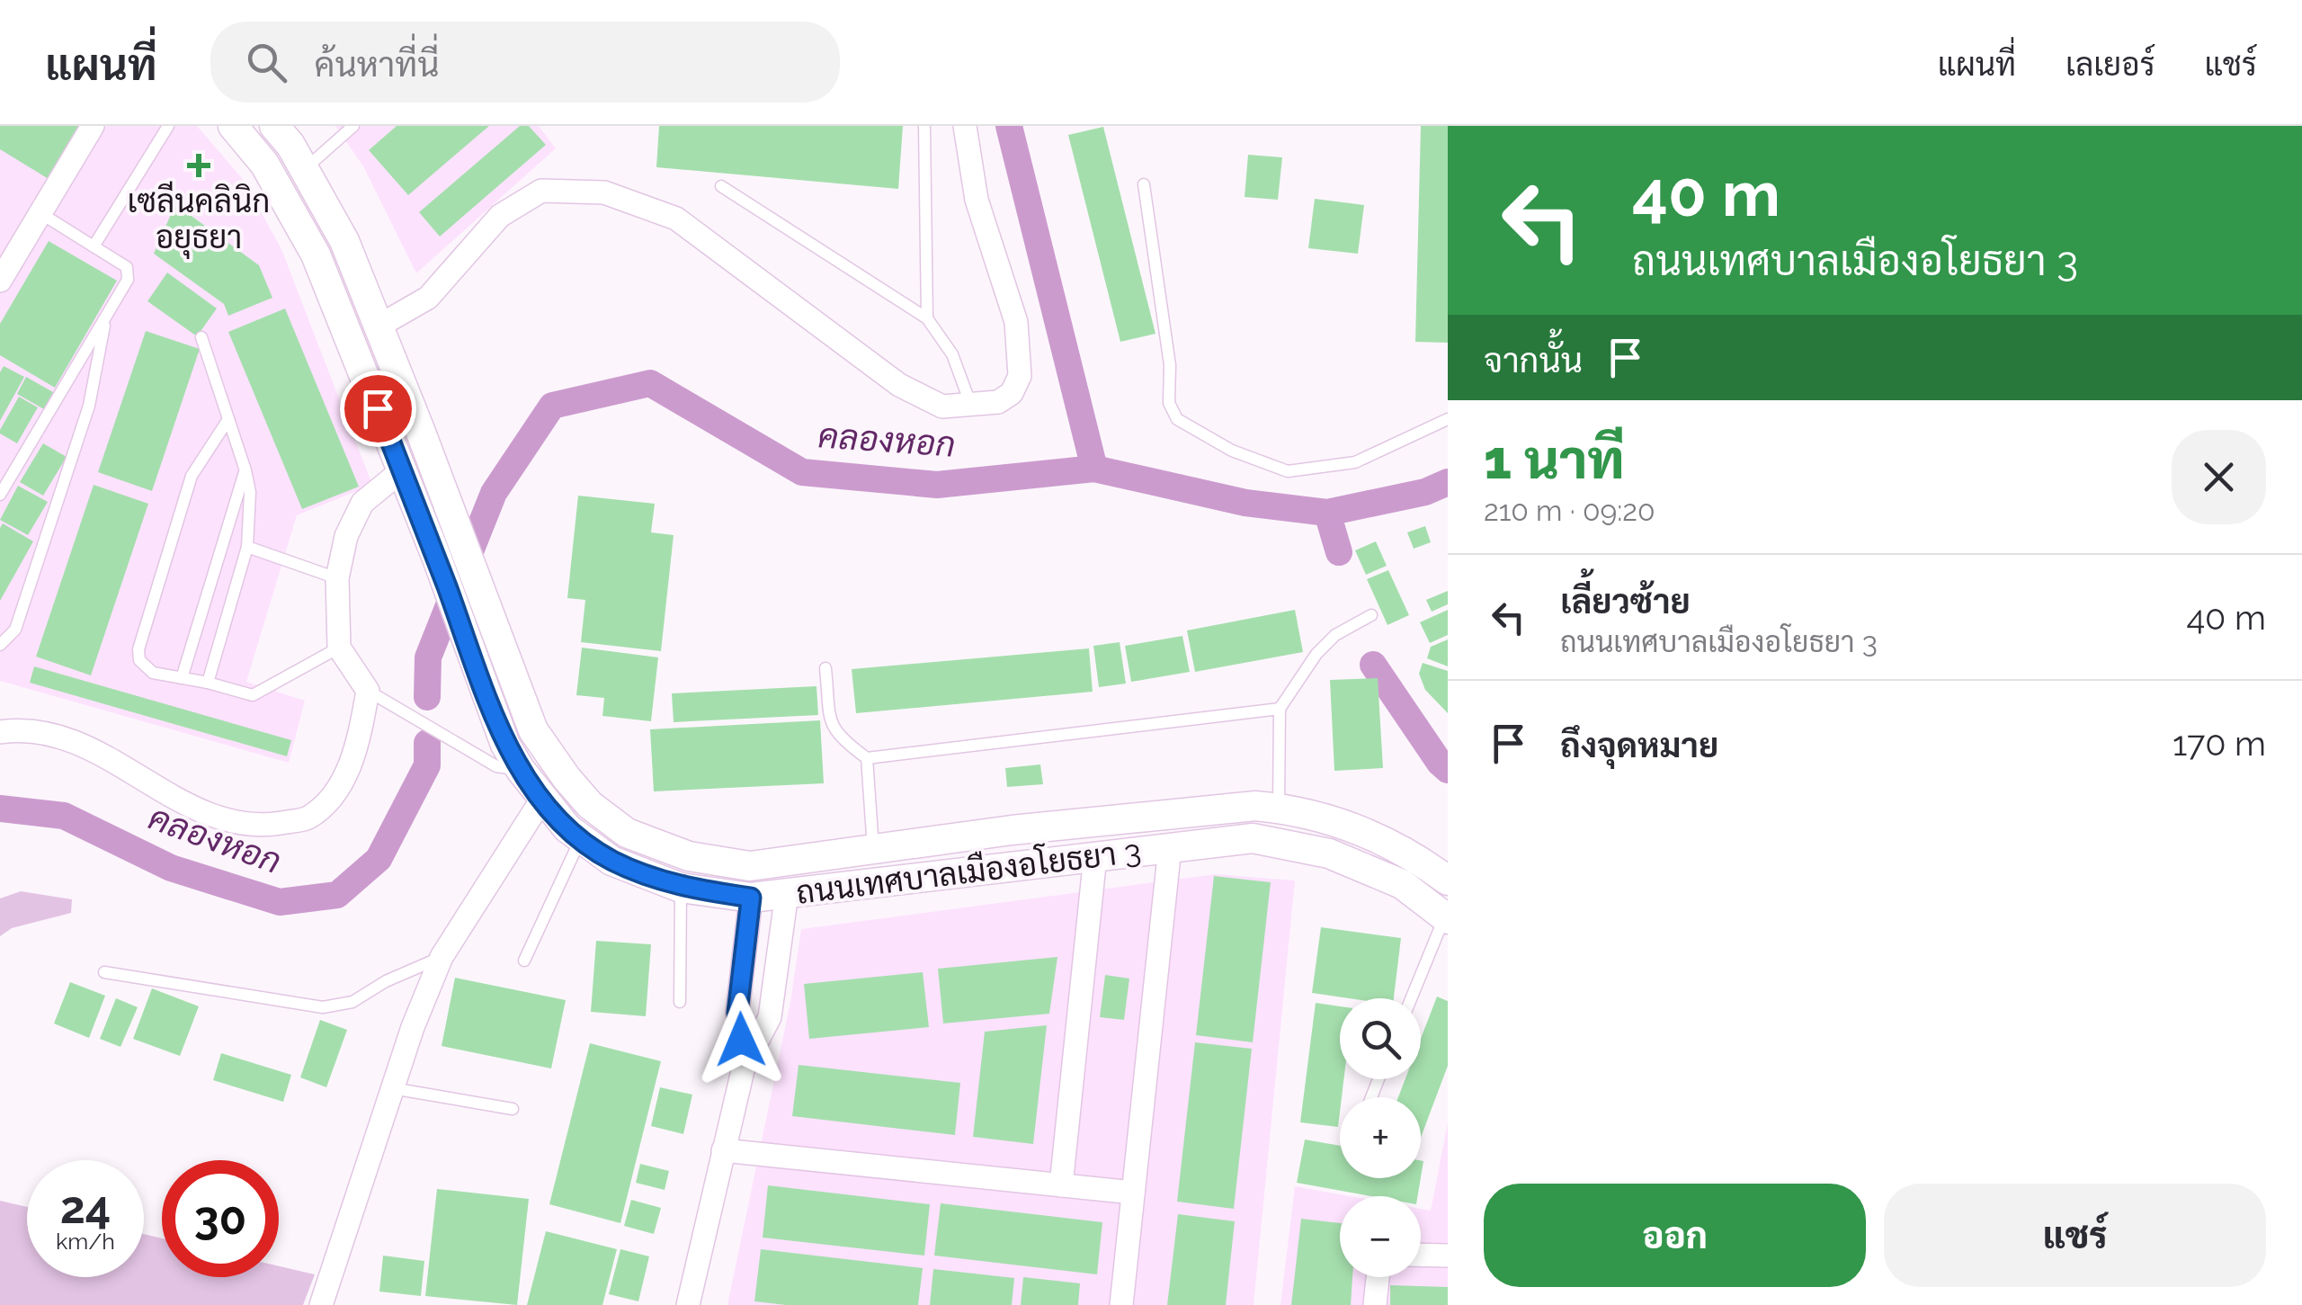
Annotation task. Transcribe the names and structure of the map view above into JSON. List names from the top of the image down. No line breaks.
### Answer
{"streets":{"street":["ถนนเทศบาลเมืองอโยธยา 3"]},"water":["คลองหอก"],"places":{"health":["เซลีนคลินิก อยุธยา"]},"page":{"header":"แผนที่","search":"ค้นหาที่นี่","nav":["แผนที่","เลเยอร์","แชร์"],"turn":["40 m","ถนนเทศบาลเมืองอโยธยา 3"],"then":"จากนั้น","heading":["1 นาที","210 m · 09:20"],"list":[{"name":"เลี้ยวซ้าย","note":"ถนนเทศบาลเมืองอโยธยา 3","value":"40 m"},{"name":"ถึงจุดหมาย","value":"170 m"}],"map_buttons":["+","−"],"speed":"24 km/h","limit":"30","buttons":["ออก","แชร์"]}}
